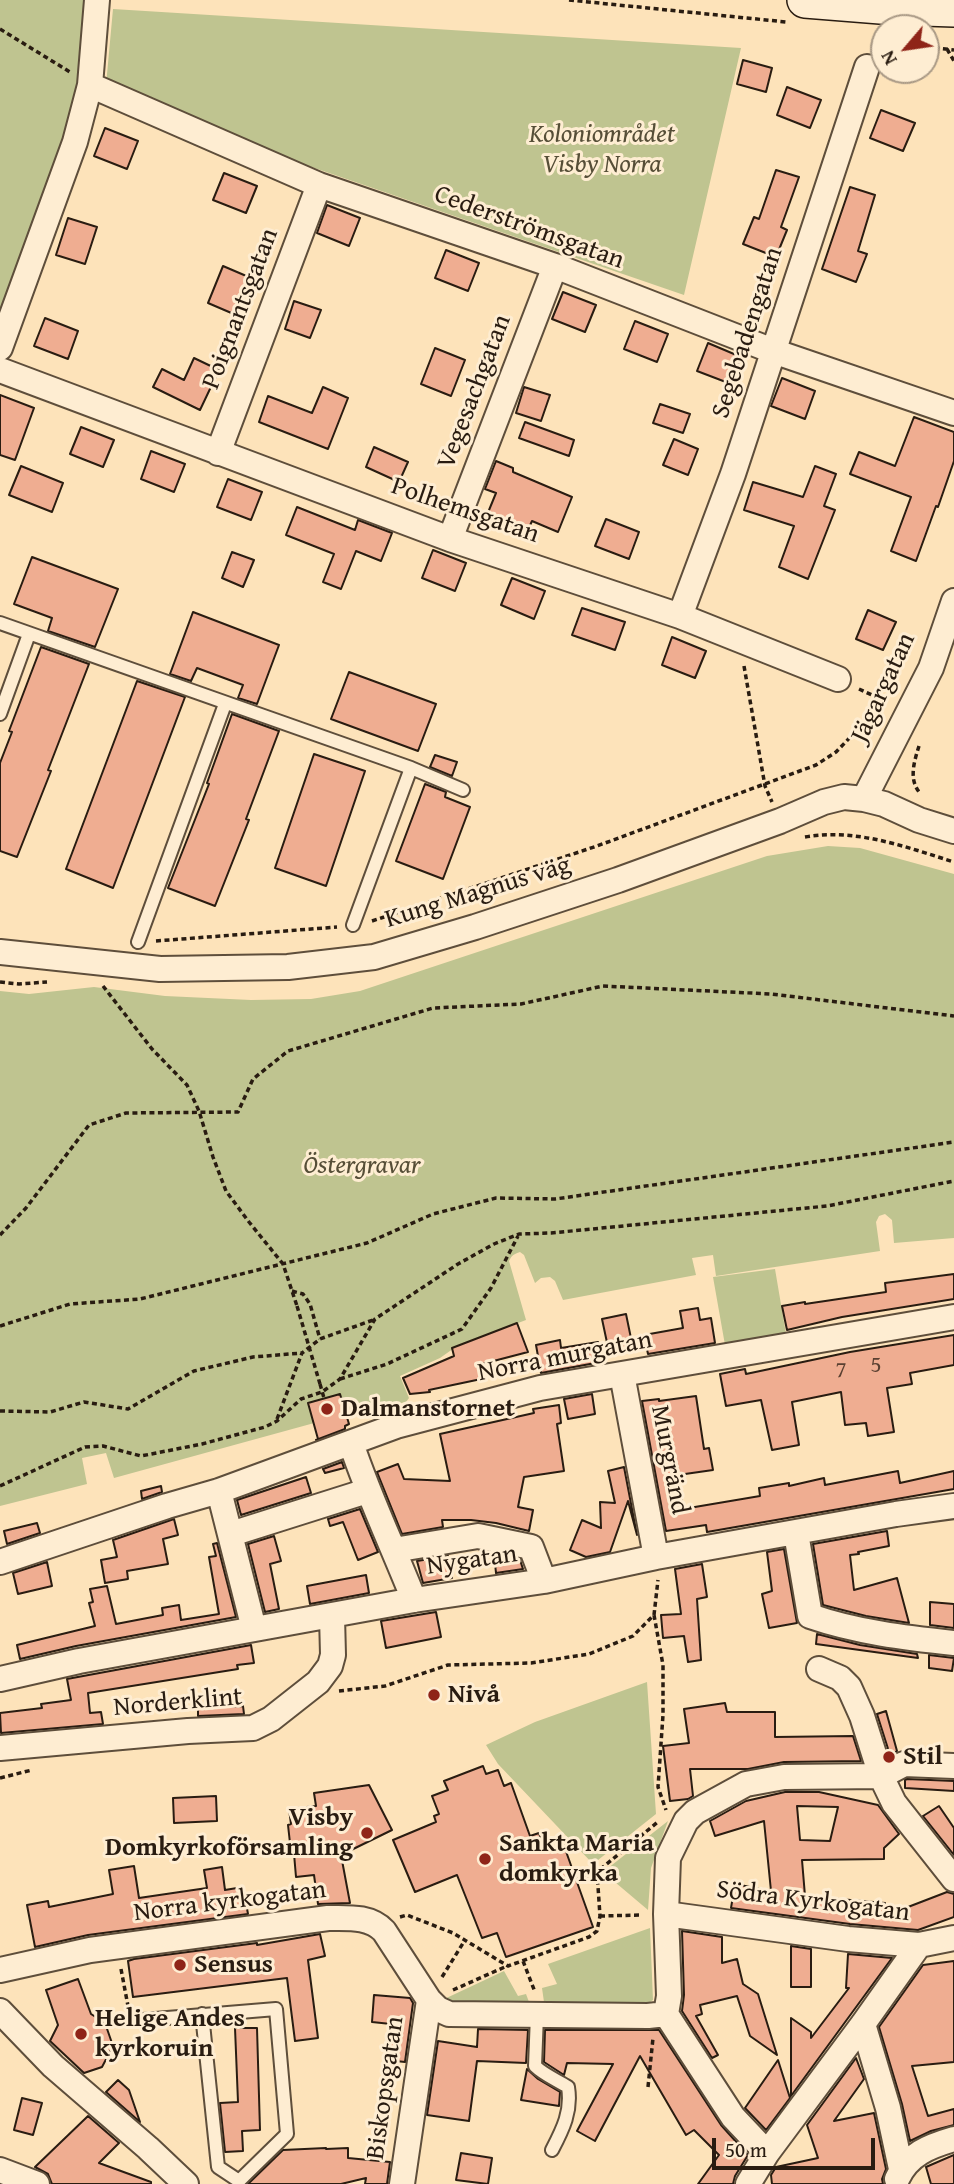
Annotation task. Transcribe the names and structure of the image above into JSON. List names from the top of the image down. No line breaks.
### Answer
{"streets":{"street":["Cederströmsgatan","Poignantsgatan","Segebadengatan","Vegesachgatan","Polhemsgatan","Jägargatan","Kung Magnus väg","Norra murgatan","Murgränd","Nygatan","Norderklint","Norra kyrkogatan","Södra Kyrkogatan","Biskopsgatan"]},"crossings":[["Cederströmsgatan","Poignantsgatan"],["Cederströmsgatan","Segebadengatan"],["Cederströmsgatan","Vegesachgatan"],["Poignantsgatan","Polhemsgatan"],["Segebadengatan","Polhemsgatan"],["Vegesachgatan","Polhemsgatan"],["Jägargatan","Kung Magnus väg"],["Norra murgatan","Murgränd"],["Murgränd","Nygatan"],["Nygatan","Norderklint"]],"parks":["Koloniområdet Visby Norra","Östergravar"],"places":["Dalmanstornet","Nivå","Stil","Visby Domkyrkoförsamling","Sankta Maria domkyrka","Sensus","Helige Andes kyrkoruin"],"house_numbers":["5","7"],"scale_bar":"50 m","north":"bottom left"}
